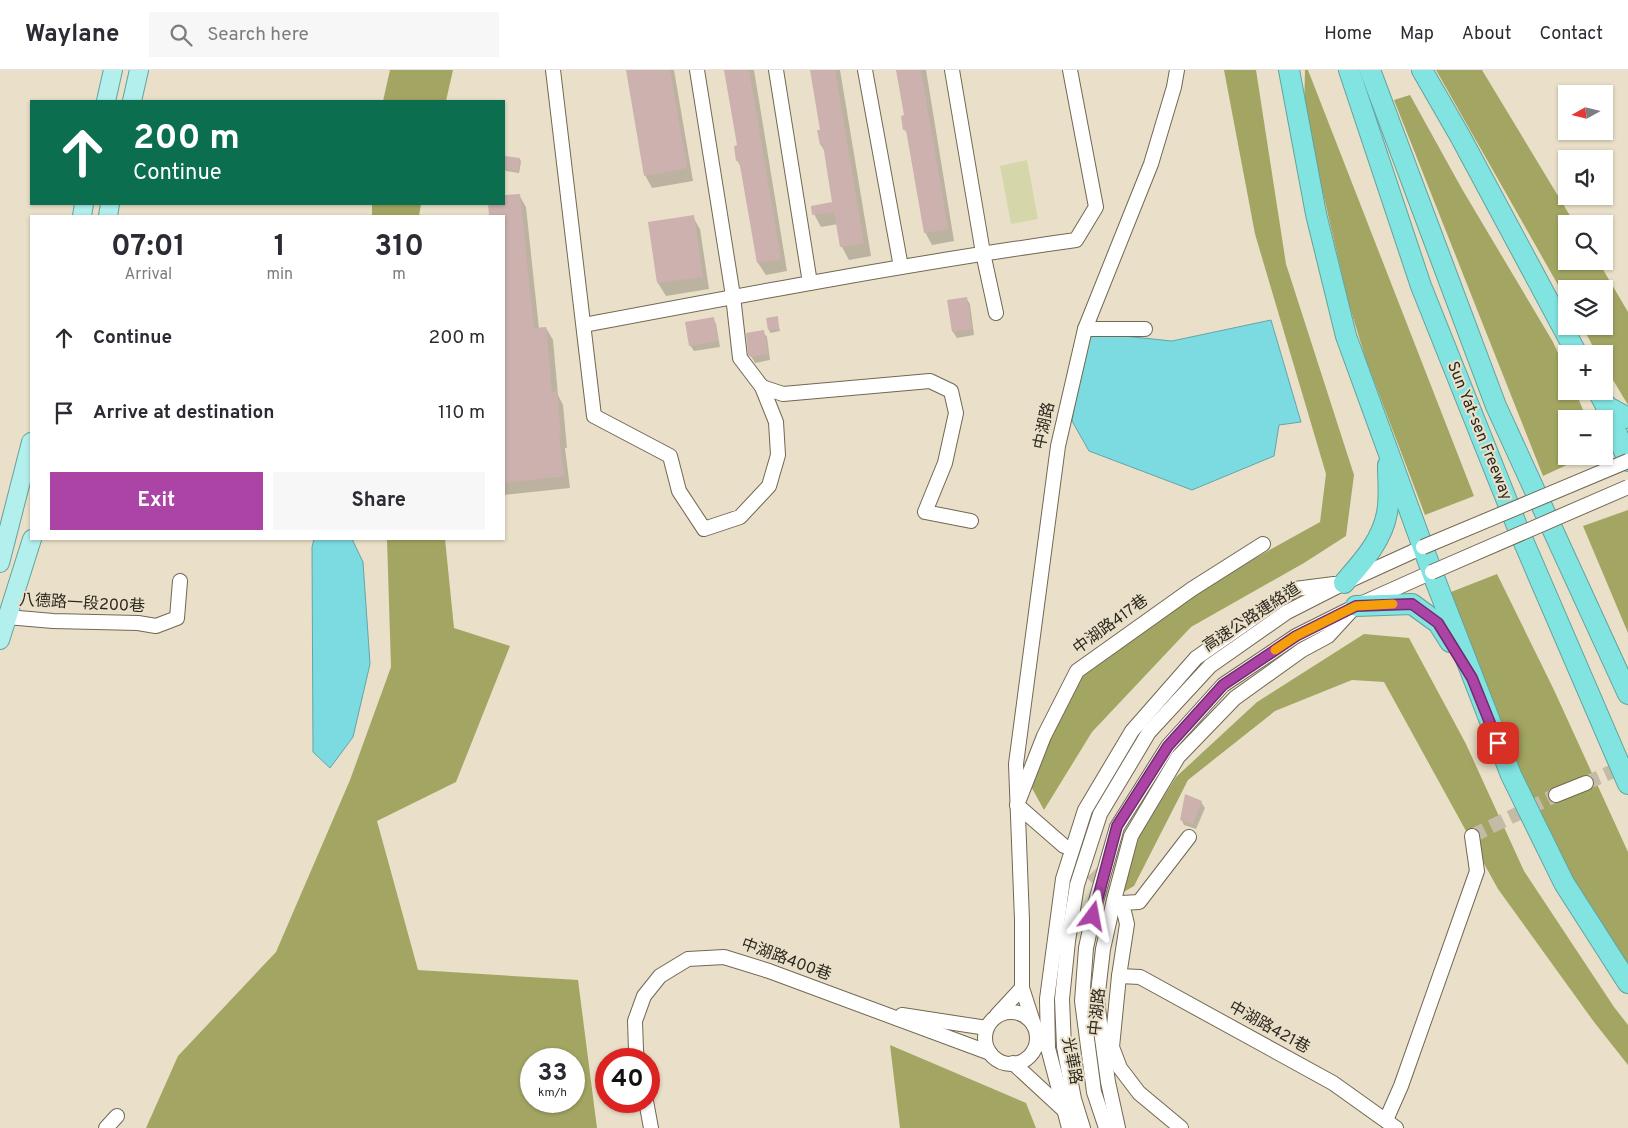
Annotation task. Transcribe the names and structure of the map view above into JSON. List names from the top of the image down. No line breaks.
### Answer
{"streets":{"highway":["Sun Yat-sen Freeway"],"street":["中湖路","八德路一段200巷","高速公路連絡道","中湖路417巷","中湖路400巷","中湖路421巷","光華路"]},"crossings":[["中湖路","中湖路417巷"],["中湖路","中湖路400巷"],["中湖路","中湖路421巷"],["高速公路連絡道","光華路"]],"north":"left","page":{"header":"Waylane","search":"Search here","nav":["Home","Map","About","Contact"],"map_buttons":["+","−"],"turn":["200 m","Continue"],"eta":["07:01","Arrival","1","min","310","m"],"list":[{"name":"Continue","value":"200 m"},{"name":"Arrive at destination","value":"110 m"}],"buttons":["Exit","Share"],"speed":"33 km/h","limit":"40"}}
